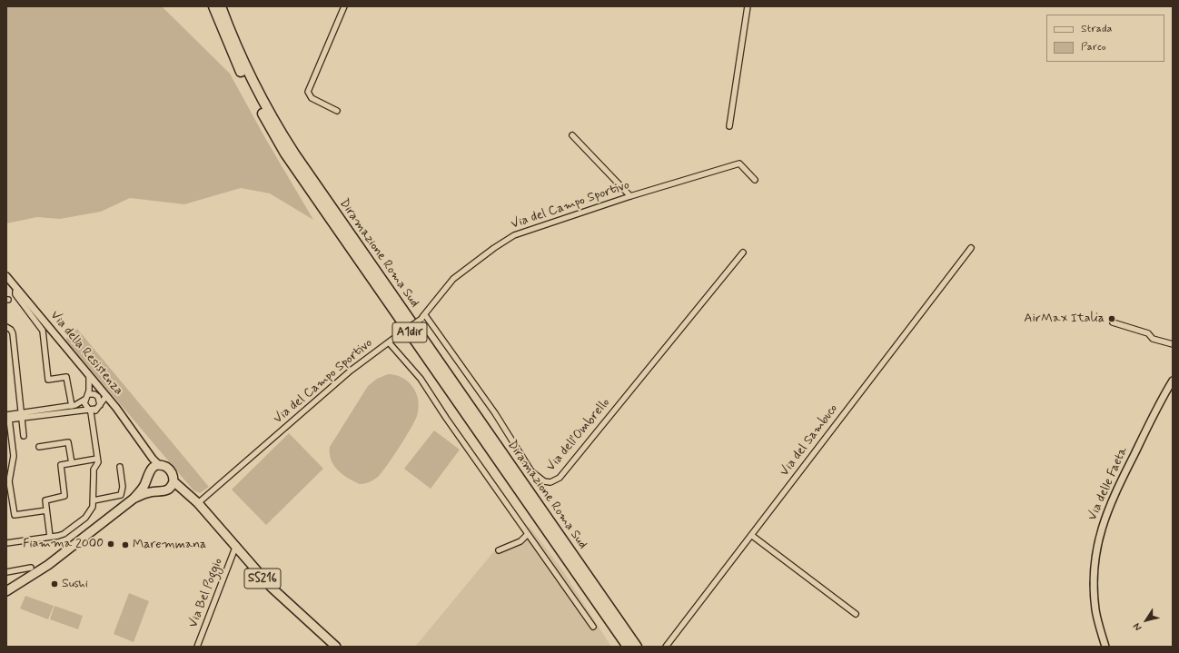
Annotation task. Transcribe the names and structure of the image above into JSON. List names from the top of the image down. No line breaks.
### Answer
{"streets":{"highway":["Diramazione Roma Sud","A1dir"],"main road":["SS216"],"street":["Via del Campo Sportivo","Via della Resistenza","Via dell'Ombrello","Via del Sambuco","Via delle Faeta","Via Bel Poggio"]},"crossings":[["Via del Campo Sportivo","Via dell'Ombrello"],["Via del Campo Sportivo","SS216"],["Via della Resistenza","SS216"],["SS216","Via Bel Poggio"]],"places":["AirMax Italia","Fiamma 2000","Maremmana","Sushi"],"legend":["Strada","Parco"],"north":"bottom left"}
